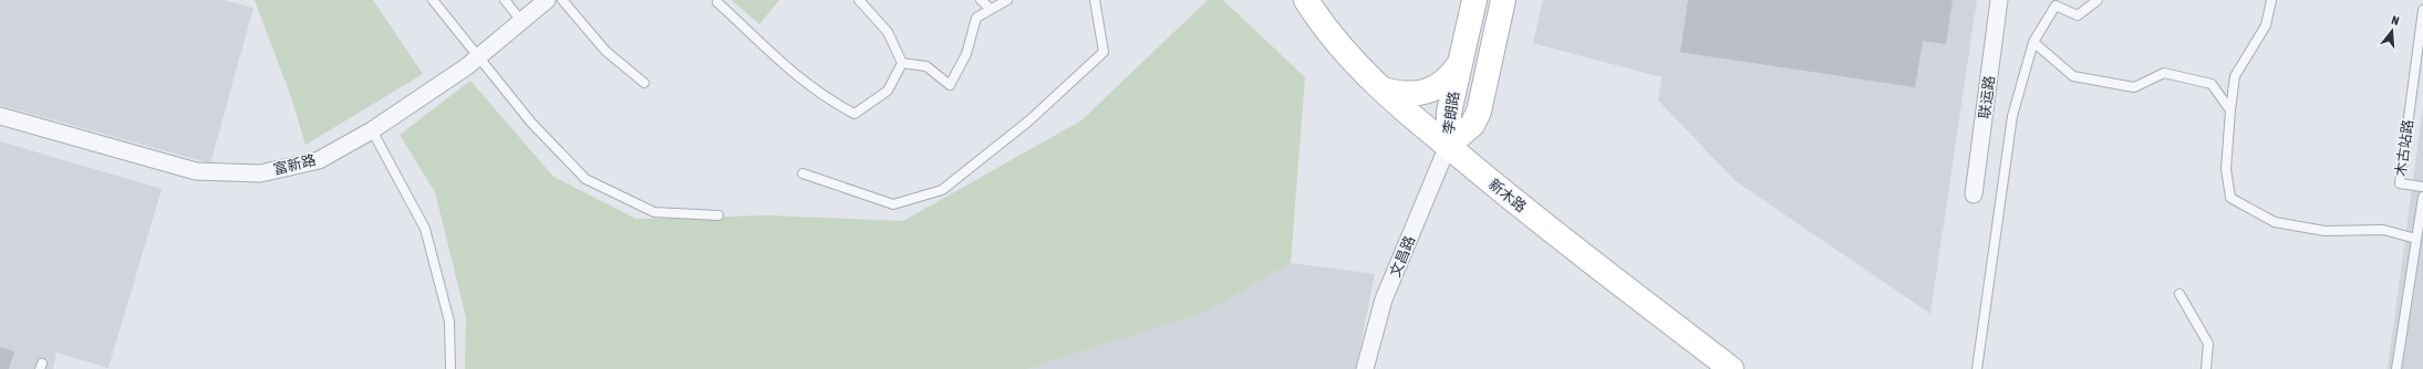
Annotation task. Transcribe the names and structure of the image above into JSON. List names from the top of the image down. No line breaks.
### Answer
{"streets":{"street":["联运路","李朗路","富新路","新木路","文昌路"],"lane":["木古站路"]},"crossings":[["李朗路","新木路"],["李朗路","文昌路"],["新木路","文昌路"]],"north":"top"}
